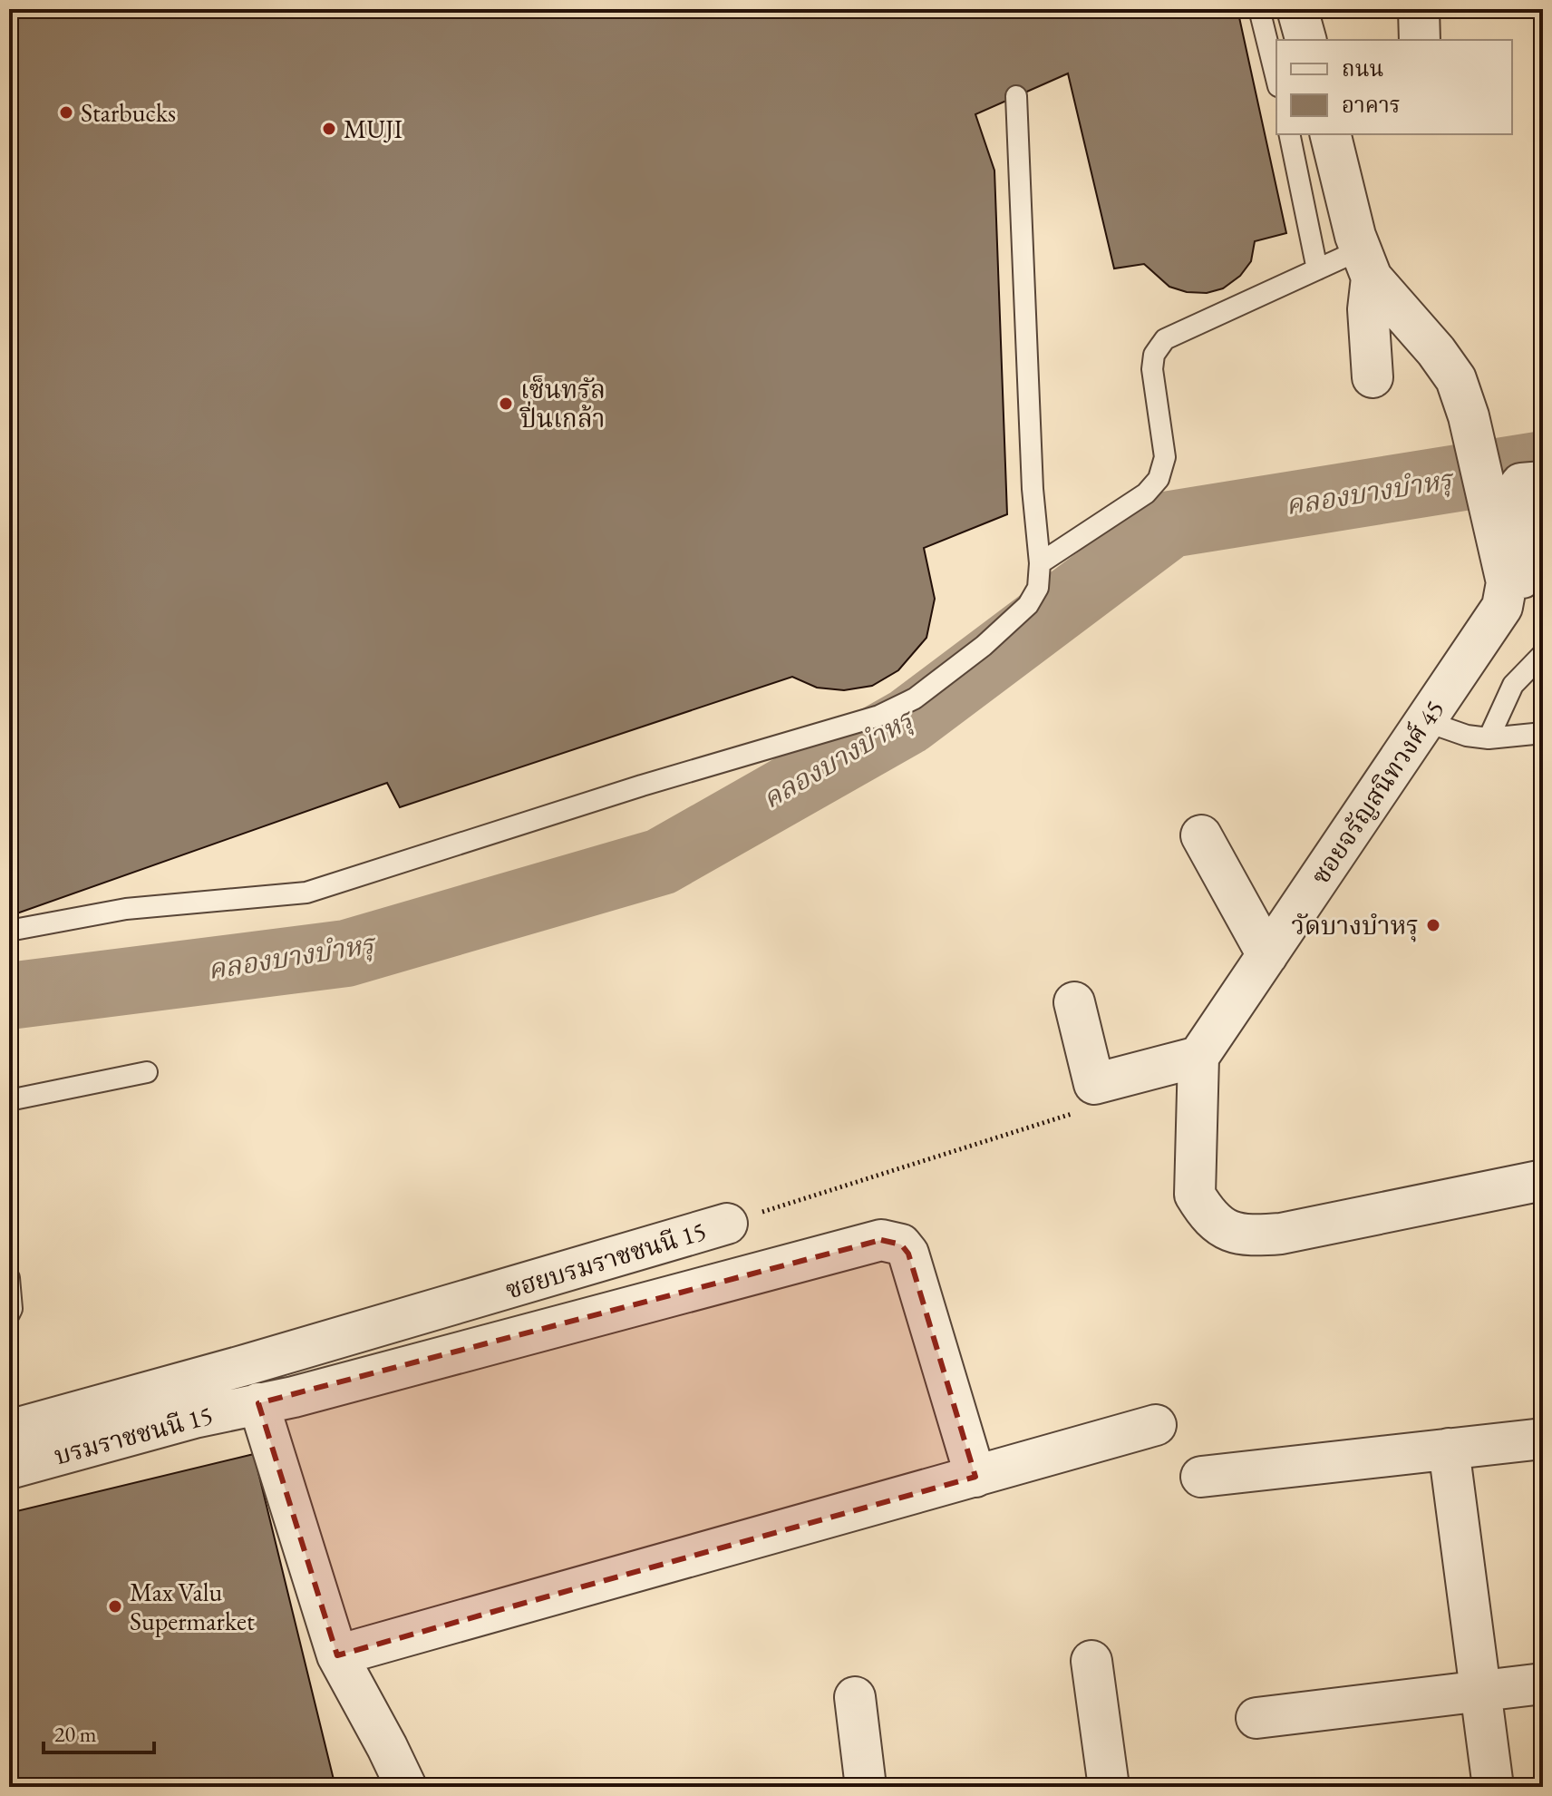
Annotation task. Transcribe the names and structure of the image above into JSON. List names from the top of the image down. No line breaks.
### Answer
{"streets":{"street":["ซอยจรัญสนิทวงศ์ 45","ซฮยบรมราชชนนี 15","บรมราชชนนี 15"]},"water":["คลองบางบำหรุ"],"places":["Starbucks","MUJI","เซ็นทรัล ปิ่นเกล้า","วัดบางบำหรุ","Max Valu Supermarket"],"legend":["ถนน","อาคาร"],"scale_bar":"20 m"}
